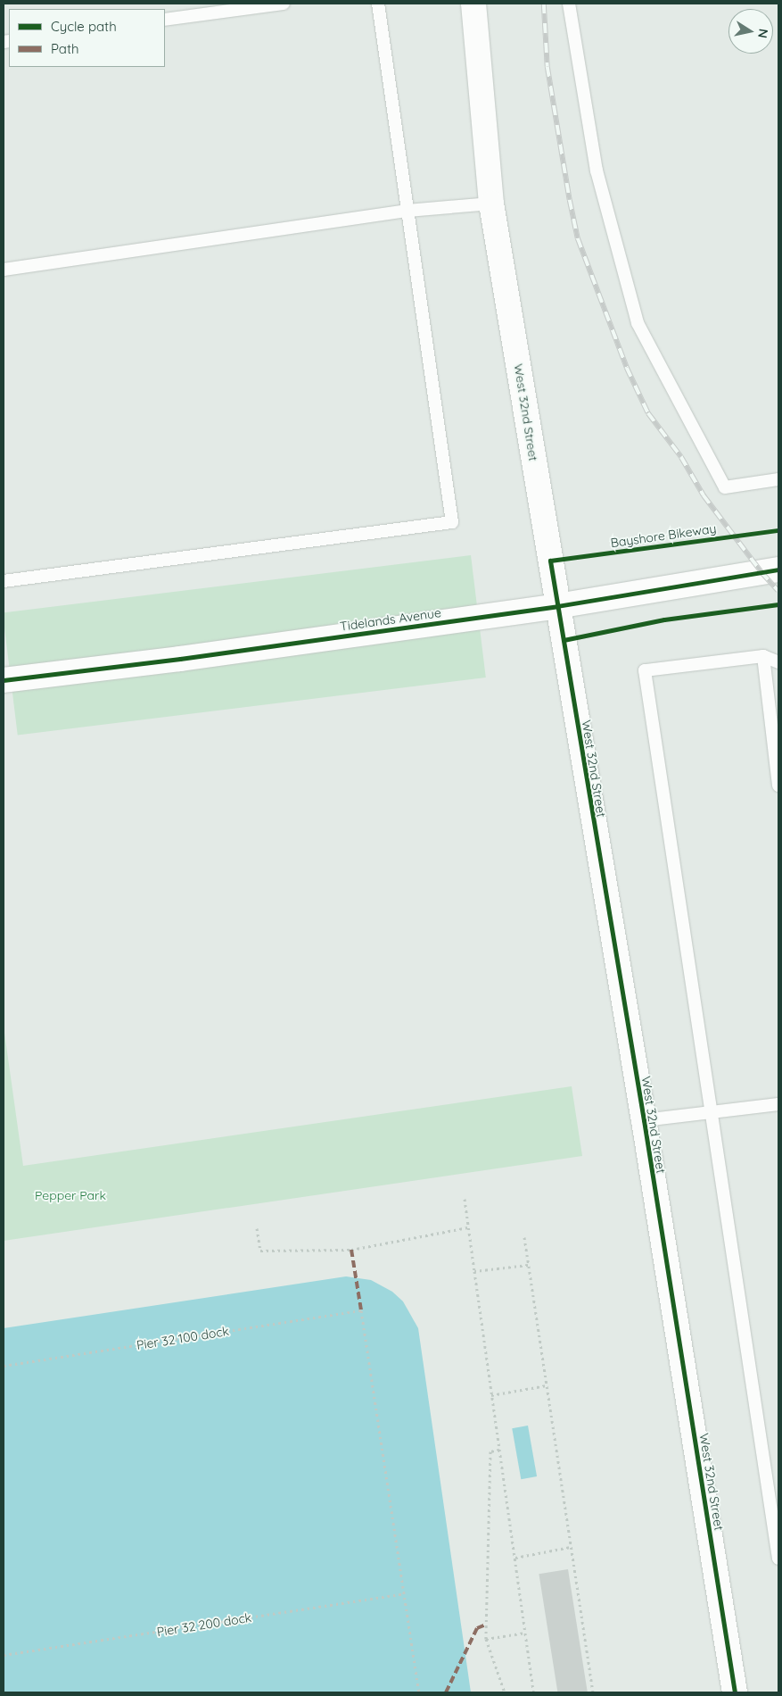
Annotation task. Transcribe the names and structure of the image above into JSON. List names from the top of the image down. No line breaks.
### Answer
{"streets":{"street":["West 32nd Street","Tidelands Avenue"],"path":["Pier 32 100 dock","Pier 32 200 dock"],"cycle path":["Bayshore Bikeway"]},"crossings":[["West 32nd Street","Tidelands Avenue"],["Pier 32 100 dock","Pier 32 200 dock"]],"parks":["Pepper Park"],"legend":["Cycle path","Path"],"north":"right"}
